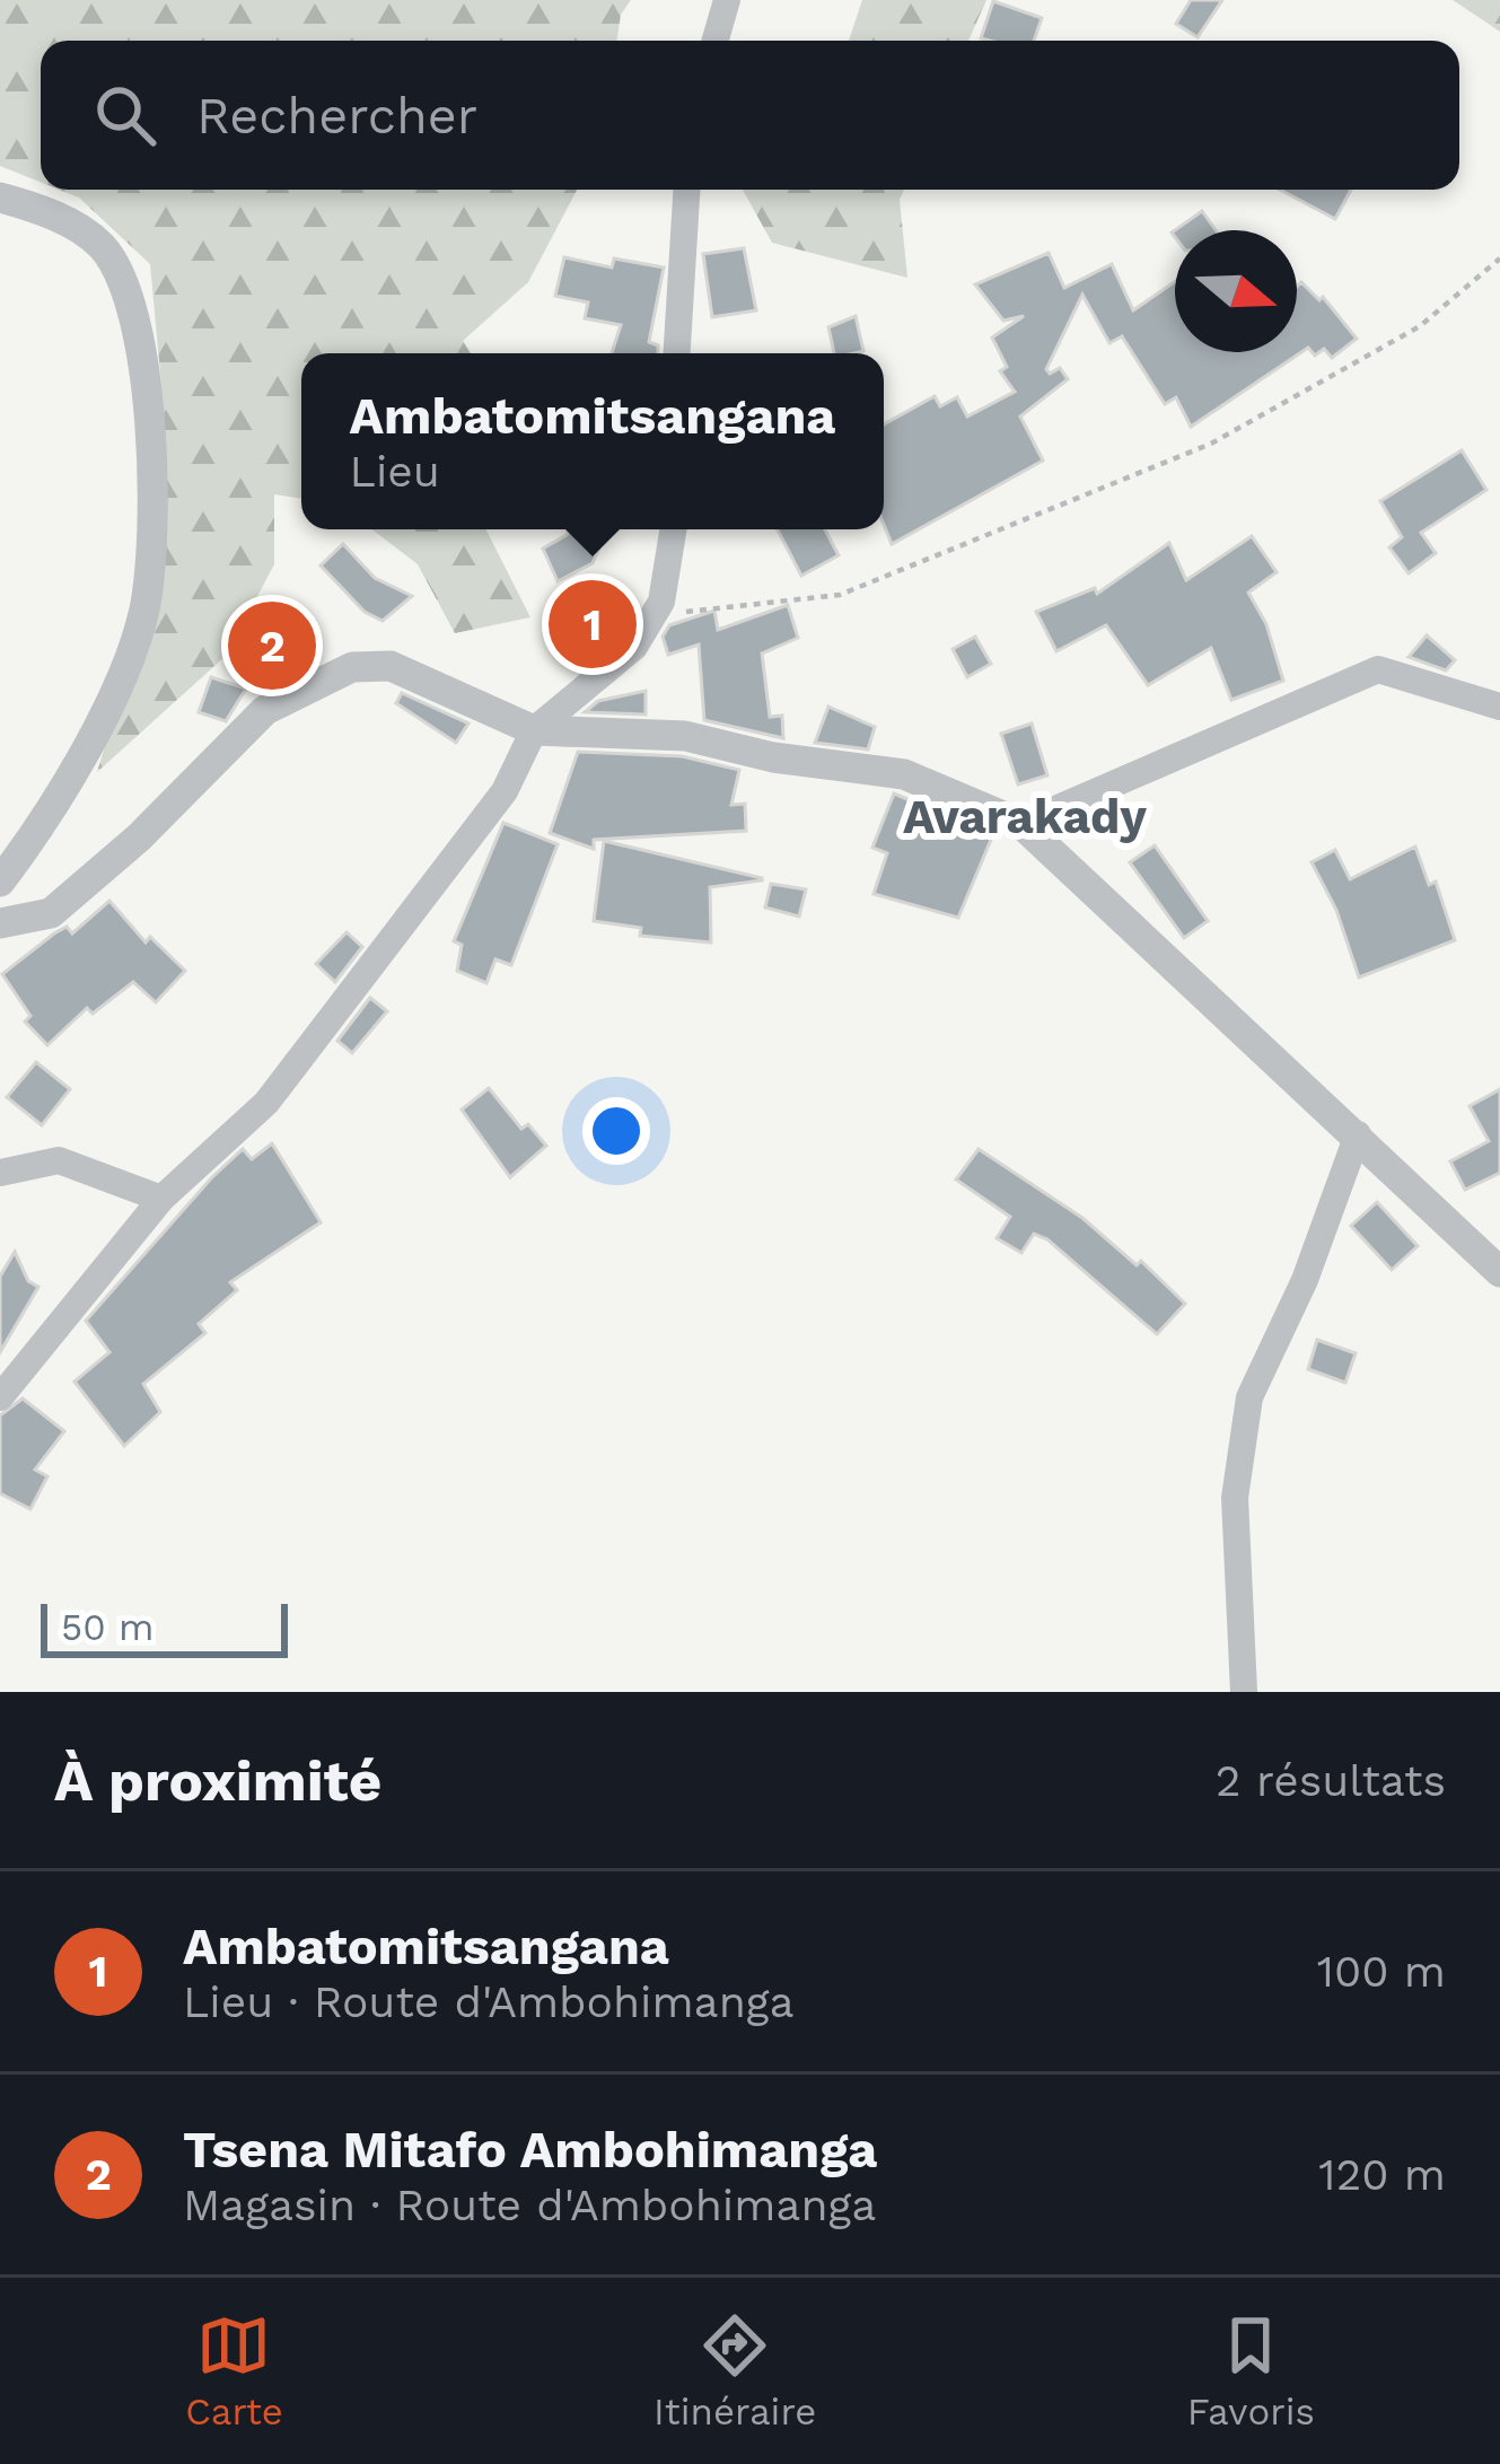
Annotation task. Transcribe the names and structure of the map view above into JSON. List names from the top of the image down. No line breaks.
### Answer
{"districts":["Avarakady"],"scale_bar":"50 m","north":"right","page":{"search":"Rechercher","popup":["Ambatomitsangana","Lieu"],"pins":["1","2"],"scale":"50 m","heading":["À proximité","2 résultats"],"list":[{"mark":"1","name":"Ambatomitsangana","note":"Lieu · Route d'Ambohimanga","value":"100 m"},{"mark":"2","name":"Tsena Mitafo Ambohimanga","note":"Magasin · Route d'Ambohimanga","value":"120 m"}],"nav":["Carte","Itinéraire","Favoris"]}}
